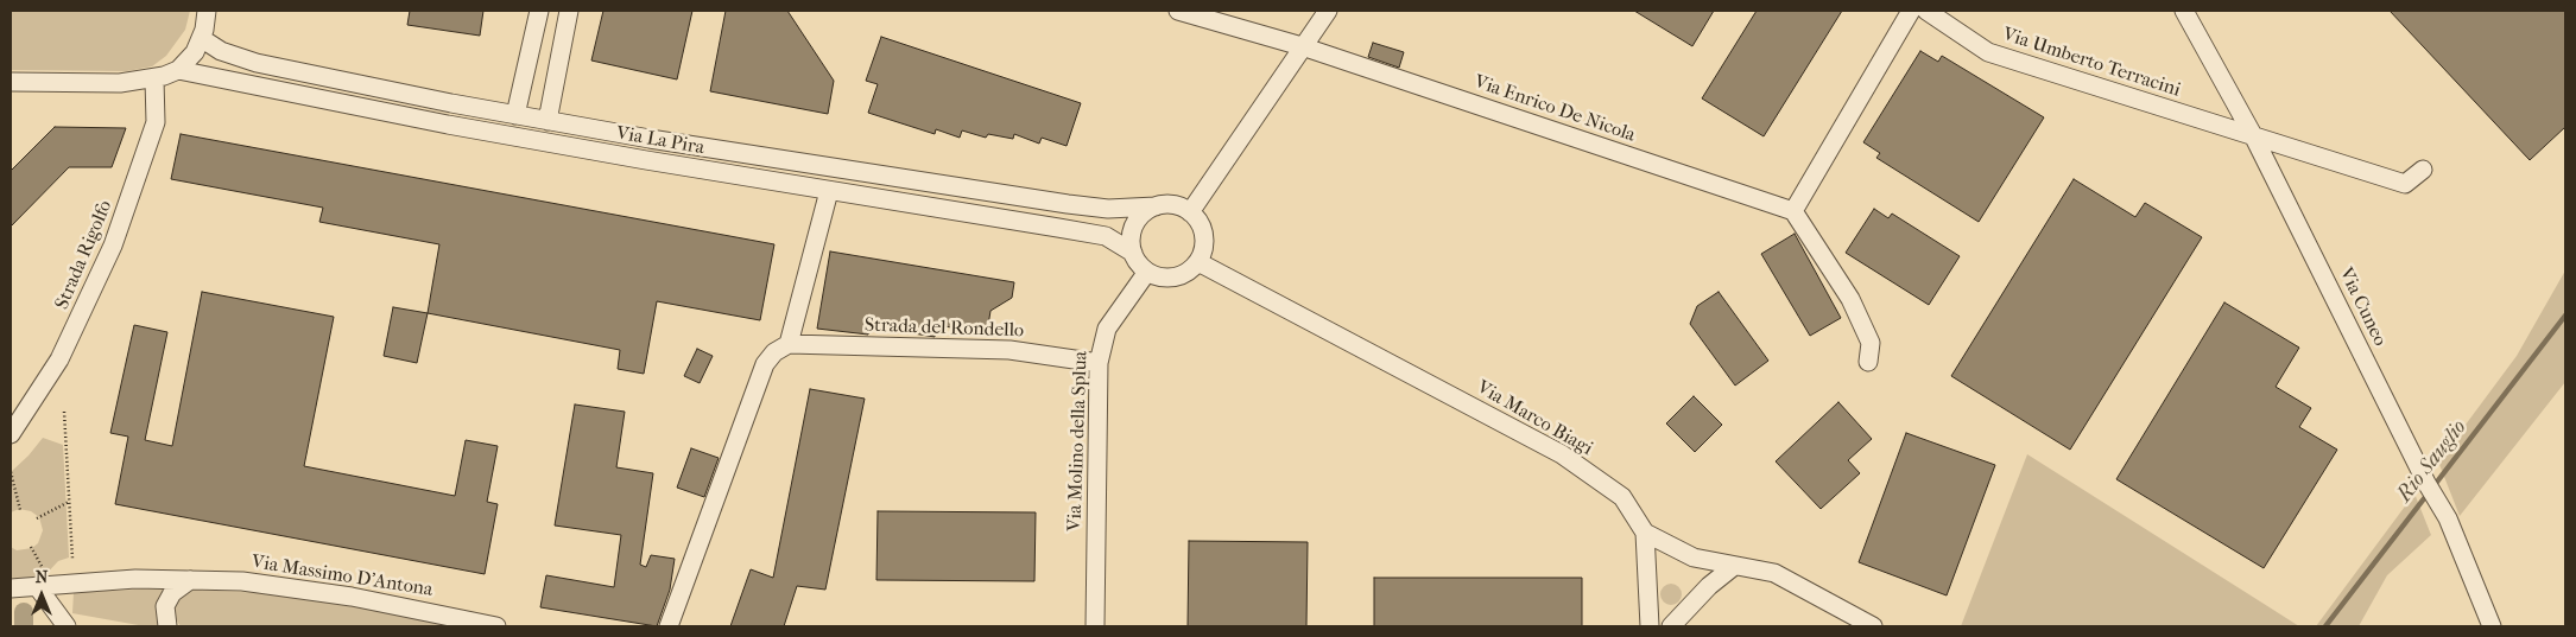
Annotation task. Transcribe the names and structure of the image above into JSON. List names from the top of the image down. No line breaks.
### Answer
{"streets":{"street":["Via Umberto Terracini","Via Enrico De Nicola","Via La Pira","Strada Rigolfo","Via Cuneo","Strada del Rondello","Via Marco Biagi","Via Molino della Splua","Via Massimo D'Antona"]},"crossings":[["Via Umberto Terracini","Via Cuneo"],["Via La Pira","Via Marco Biagi"],["Via La Pira","Via Molino della Splua"],["Strada del Rondello","Via Molino della Splua"],["Via Marco Biagi","Via Molino della Splua"]],"water":["Rio Sauglio"],"north":"top"}
